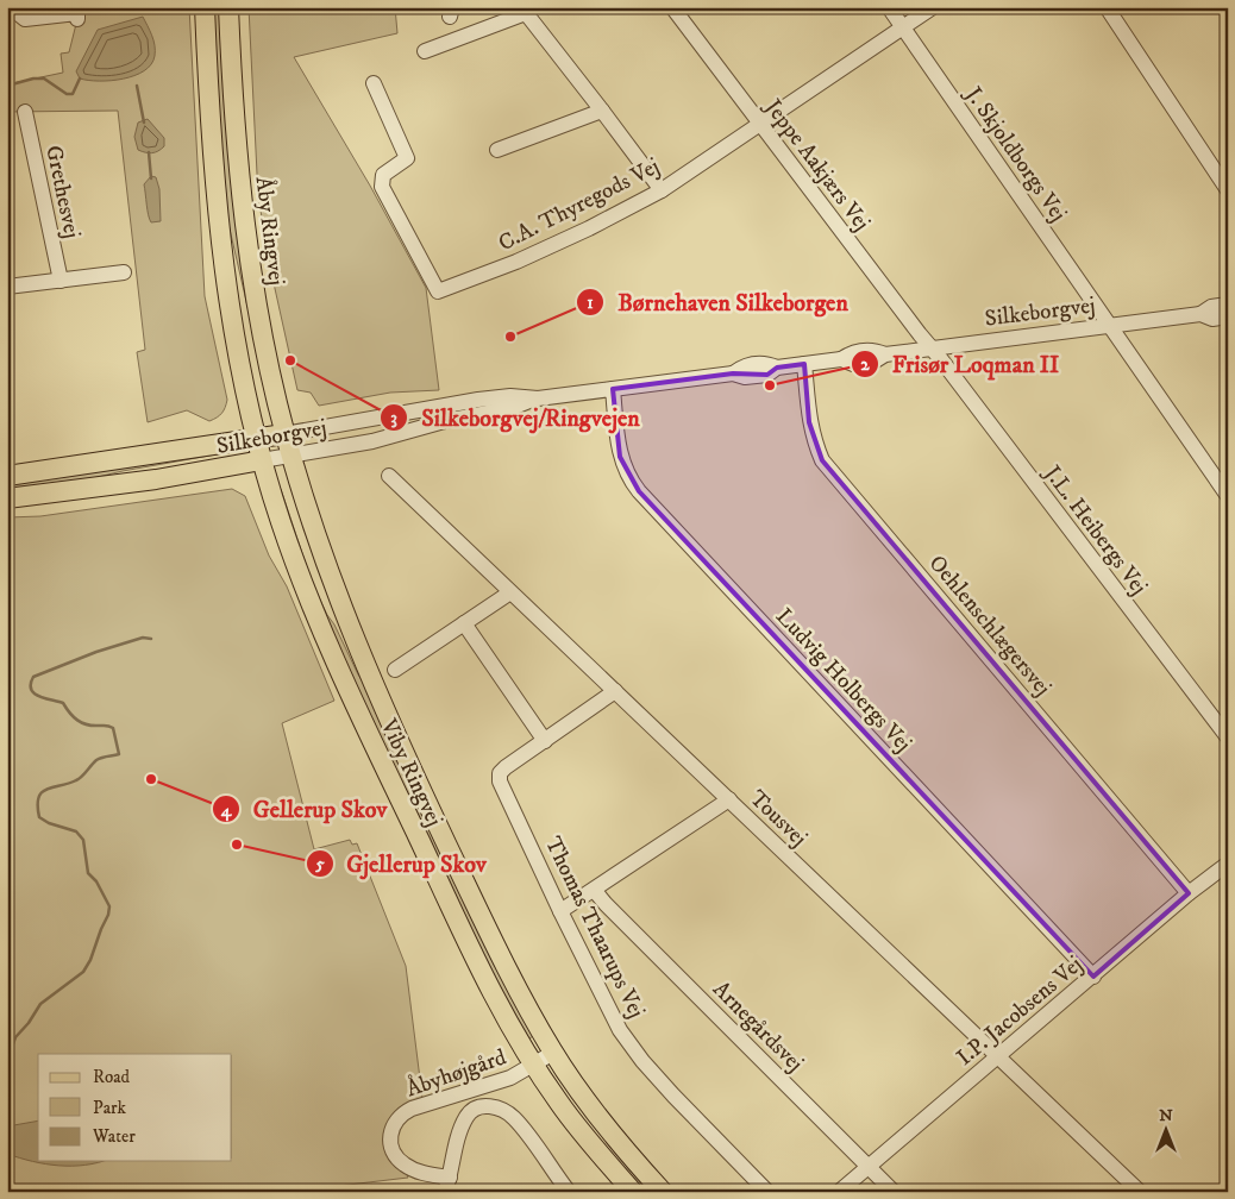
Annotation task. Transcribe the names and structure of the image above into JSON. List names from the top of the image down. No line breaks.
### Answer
{"streets":{"main road":["Åby Ringvej","Silkeborgvej","Viby Ringvej"],"street":["J. Skjoldborgs Vej","Jeppe Aakjærs Vej","Grethesvej","C.A. Thyregods Vej","J.L. Heibergs Vej","Oehlenschlægersvej","Ludvig Holbergs Vej","Tousvej","Thomas Thaarups Vej","I.P. Jacobsens Vej","Arnegårdsvej","Åbyhøjgård"]},"crossings":[["J. Skjoldborgs Vej","C.A. Thyregods Vej"],["J. Skjoldborgs Vej","Silkeborgvej"],["Jeppe Aakjærs Vej","C.A. Thyregods Vej"],["Jeppe Aakjærs Vej","Silkeborgvej"],["Jeppe Aakjærs Vej","J.L. Heibergs Vej"],["Åby Ringvej","Silkeborgvej"],["Åby Ringvej","Viby Ringvej"],["Silkeborgvej","J.L. Heibergs Vej"],["Silkeborgvej","Oehlenschlægersvej"],["Silkeborgvej","Ludvig Holbergs Vej"],["Silkeborgvej","Viby Ringvej"],["Oehlenschlægersvej","I.P. Jacobsens Vej"],["Ludvig Holbergs Vej","I.P. Jacobsens Vej"],["Viby Ringvej","Åbyhøjgård"],["Tousvej","Thomas Thaarups Vej"],["Tousvej","I.P. Jacobsens Vej"],["I.P. Jacobsens Vej","Arnegårdsvej"]],"places":["Børnehaven Silkeborgen","Silkeborgvej/Ringvejen","Frisør Loqman II","Gellerup Skov","Gjellerup Skov"],"legend":["Road","Park","Water"],"north":"top"}
